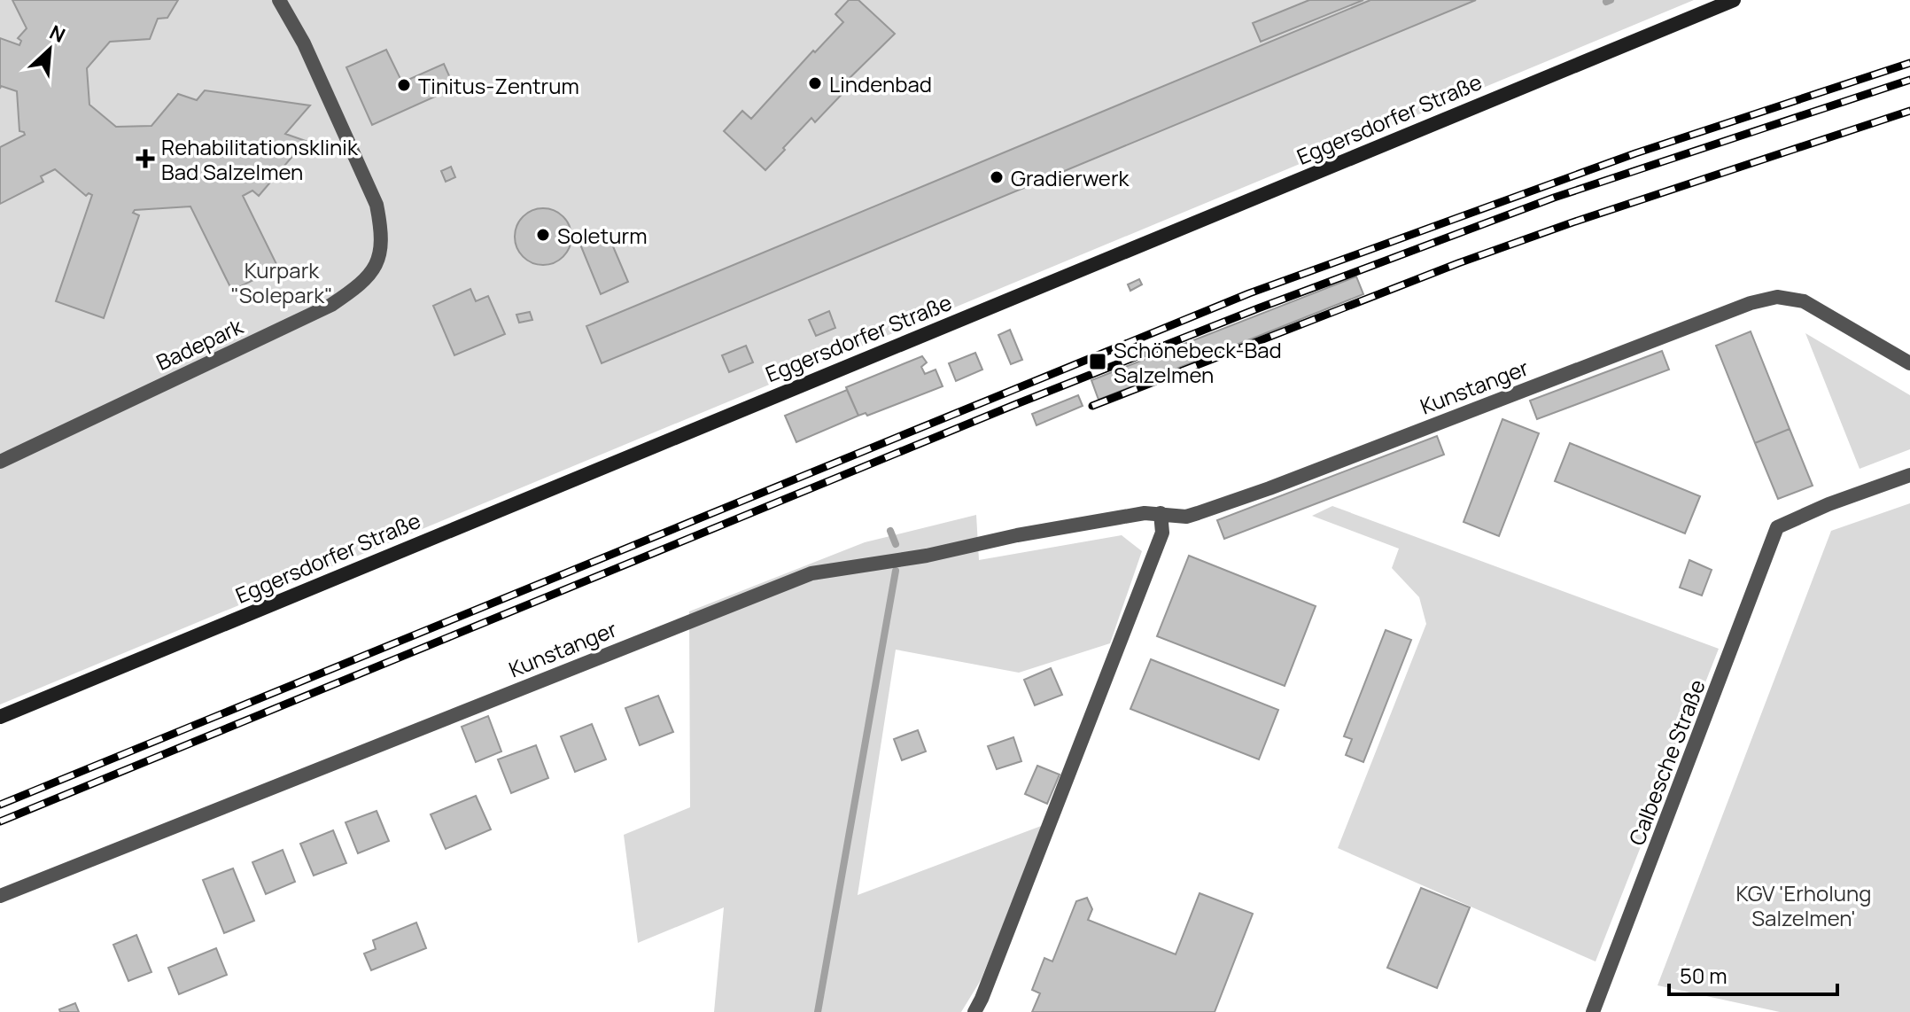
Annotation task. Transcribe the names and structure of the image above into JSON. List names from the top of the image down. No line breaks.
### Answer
{"streets":{"street":["Eggersdorfer Straße","Badepark","Kunstanger","Calbesche Straße"]},"parks":["Kurpark \"Solepark\"","KGV 'Erholung Salzelmen'"],"places":{"other":["Lindenbad","Tinitus-Zentrum","Gradierwerk","Soleturm"],"health":["Rehabilitationsklinik Bad Salzelmen"],"transit":["Schönebeck-Bad Salzelmen"]},"scale_bar":"50 m","north":"top right"}
